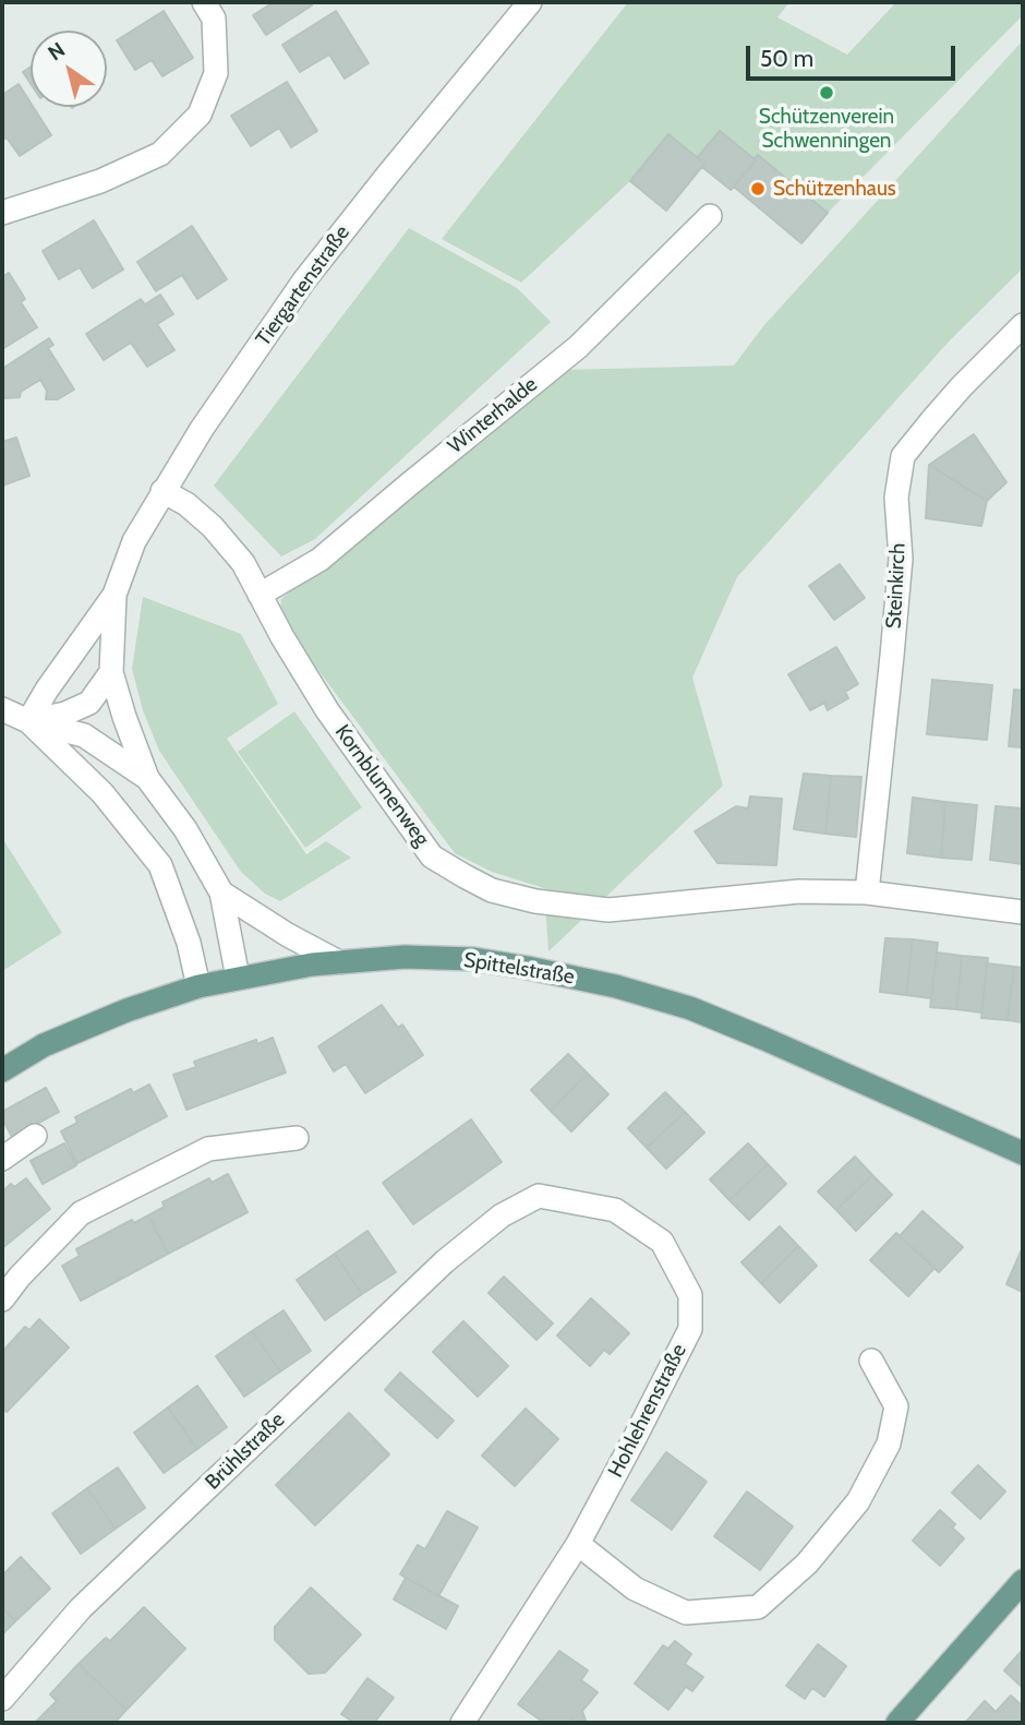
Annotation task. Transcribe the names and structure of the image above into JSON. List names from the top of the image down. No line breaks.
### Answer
{"streets":{"main road":["Spittelstraße"],"street":["Tiergartenstraße","Winterhalde","Steinkirch","Kornblumenweg","Hohlehrenstraße","Brühlstraße"]},"crossings":[["Tiergartenstraße","Kornblumenweg"],["Winterhalde","Kornblumenweg"],["Steinkirch","Kornblumenweg"],["Hohlehrenstraße","Brühlstraße"]],"places":["Schützenverein Schwenningen","Schützenhaus"],"scale_bar":"50 m","north":"top left"}
